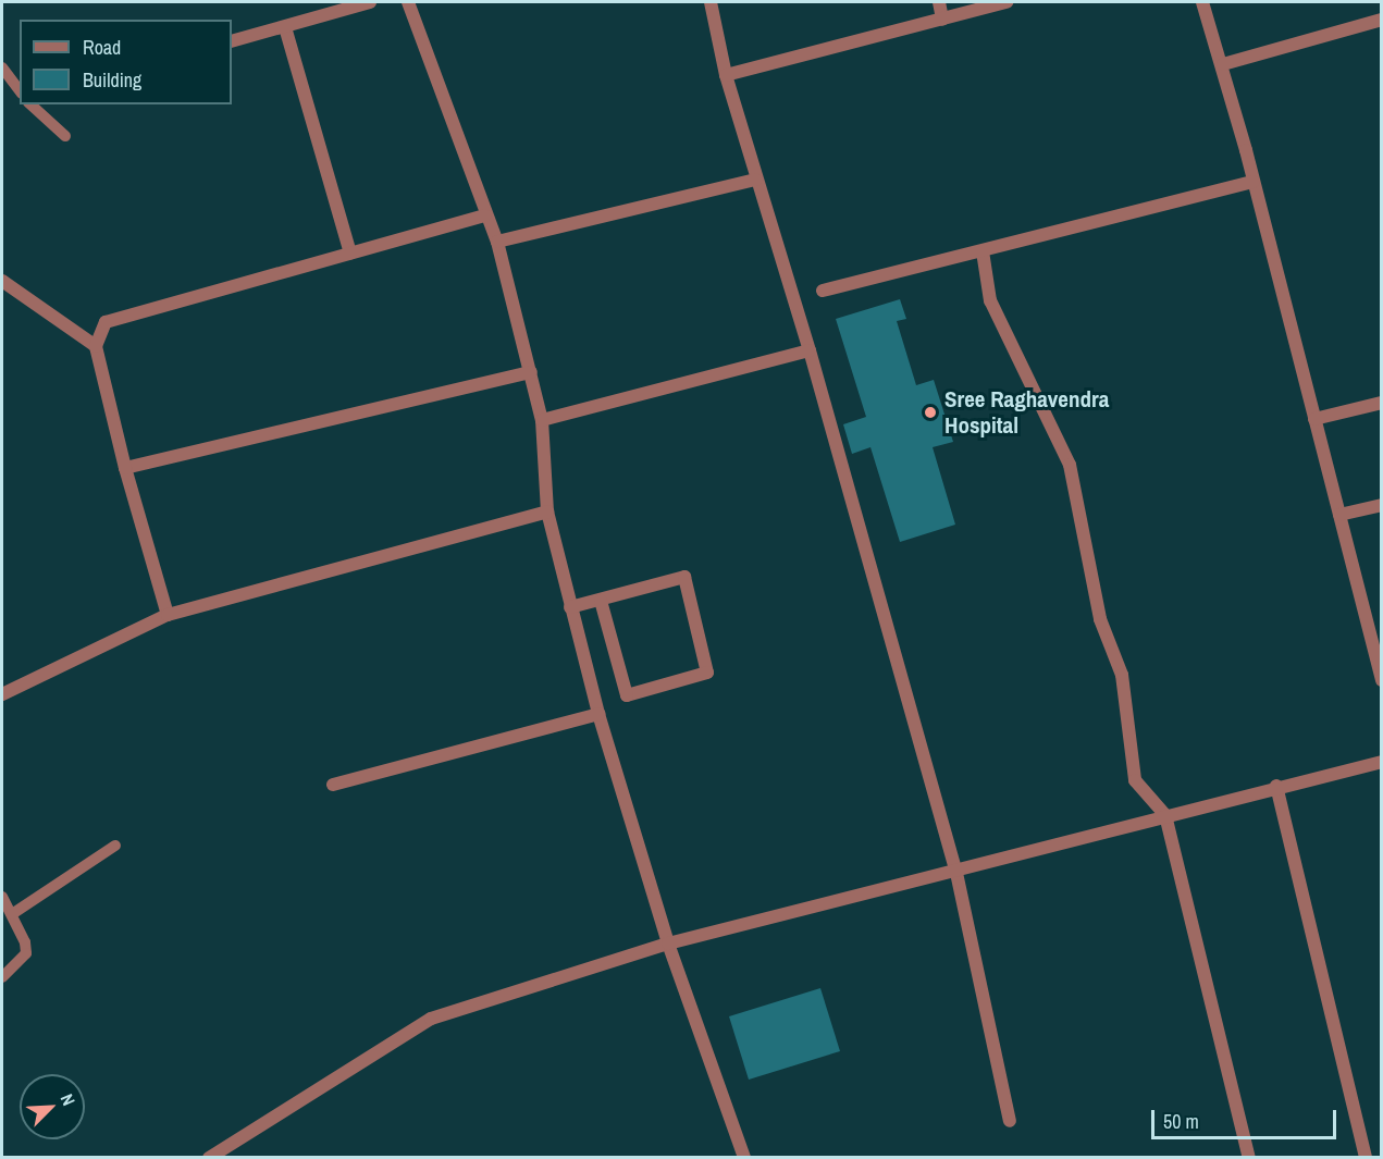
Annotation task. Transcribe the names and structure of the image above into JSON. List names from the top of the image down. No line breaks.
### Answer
{"places":["Sree Raghavendra Hospital"],"legend":["Road","Building"],"scale_bar":"50 m","north":"top right"}
